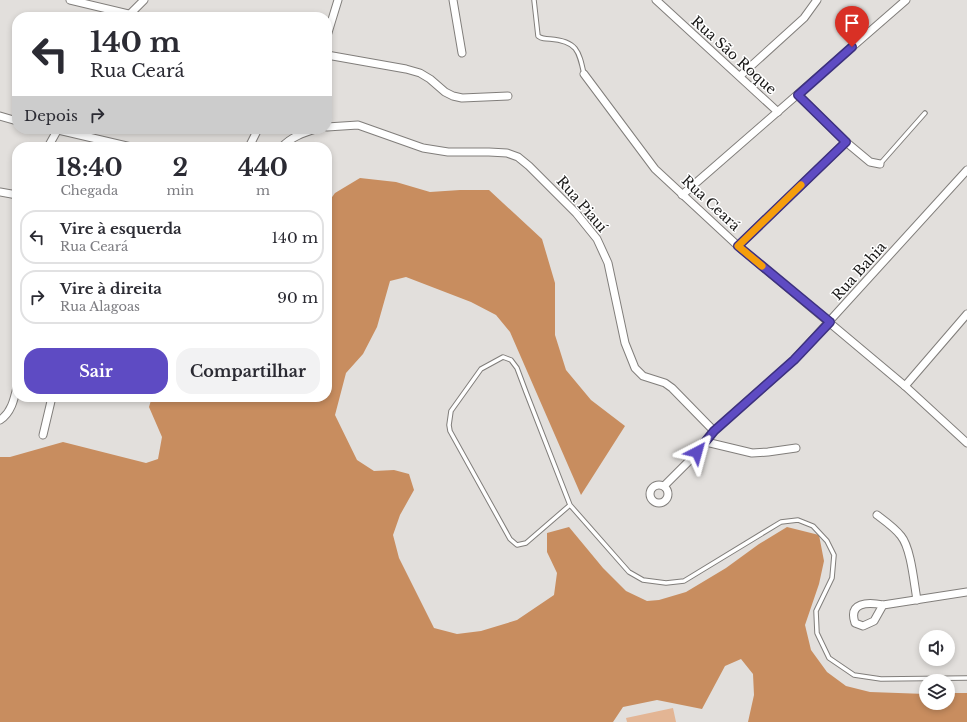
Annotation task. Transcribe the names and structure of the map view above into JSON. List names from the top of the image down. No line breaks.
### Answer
{"streets":{"street":["Rua São Roque","Rua Ceará","Rua Piauí","Rua Bahia"]},"crossings":[["Rua Ceará","Rua Bahia"],["Rua Piauí","Rua Bahia"]],"page":{"turn":["140 m","Rua Ceará"],"then":"Depois","eta":["18:40","Chegada","2","min","440","m"],"list":[{"name":"Vire à esquerda","note":"Rua Ceará","value":"140 m"},{"name":"Vire à direita","note":"Rua Alagoas","value":"90 m"}],"buttons":["Sair","Compartilhar"]}}
